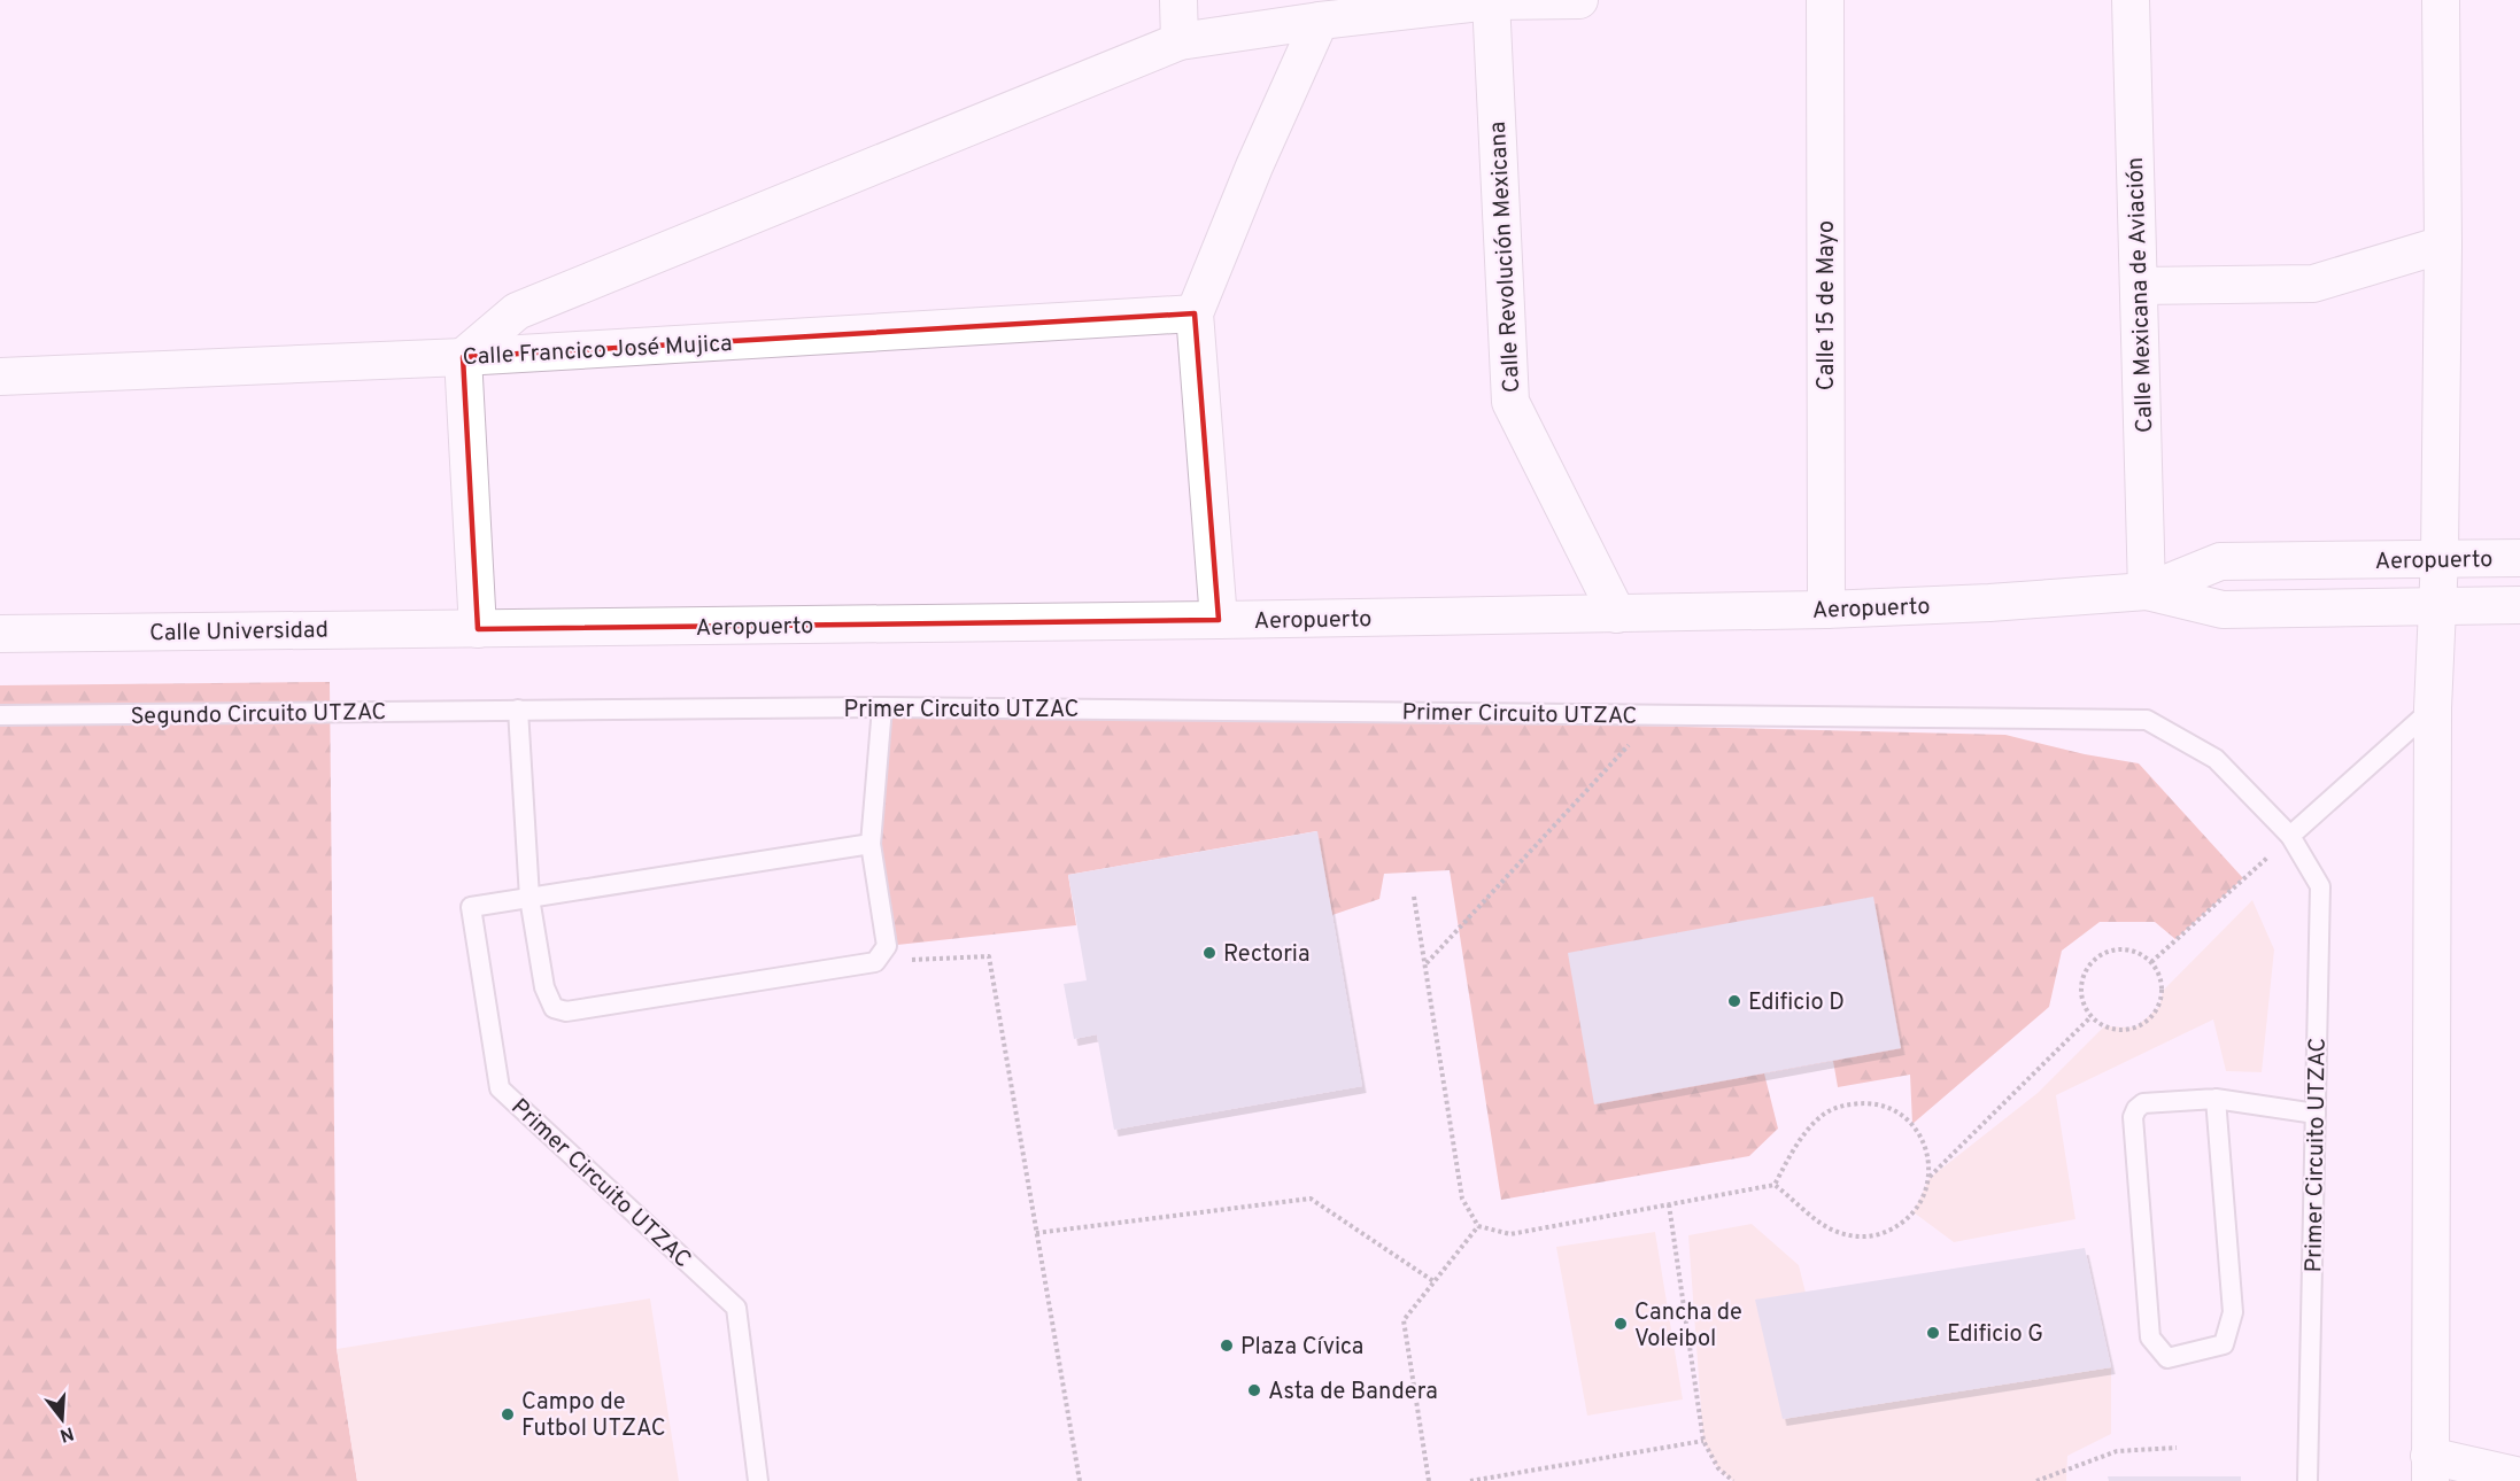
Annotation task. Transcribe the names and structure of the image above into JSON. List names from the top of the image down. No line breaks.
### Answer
{"streets":{"street":["Calle Revolución Mexicana","Calle Mexicana de Aviación","Calle 15 de Mayo","Calle Francico José Mujica","Aeropuerto","Calle Universidad"],"lane":["Primer Circuito UTZAC","Segundo Circuito UTZAC"]},"crossings":[["Calle Revolución Mexicana","Aeropuerto"],["Calle Mexicana de Aviación","Aeropuerto"],["Calle 15 de Mayo","Aeropuerto"],["Aeropuerto","Calle Universidad"],["Primer Circuito UTZAC","Segundo Circuito UTZAC"]],"places":["Rectoria","Edificio D","Cancha de Voleibol","Edificio G","Plaza Cívica","Asta de Bandera","Campo de Futbol UTZAC"],"north":"bottom"}
